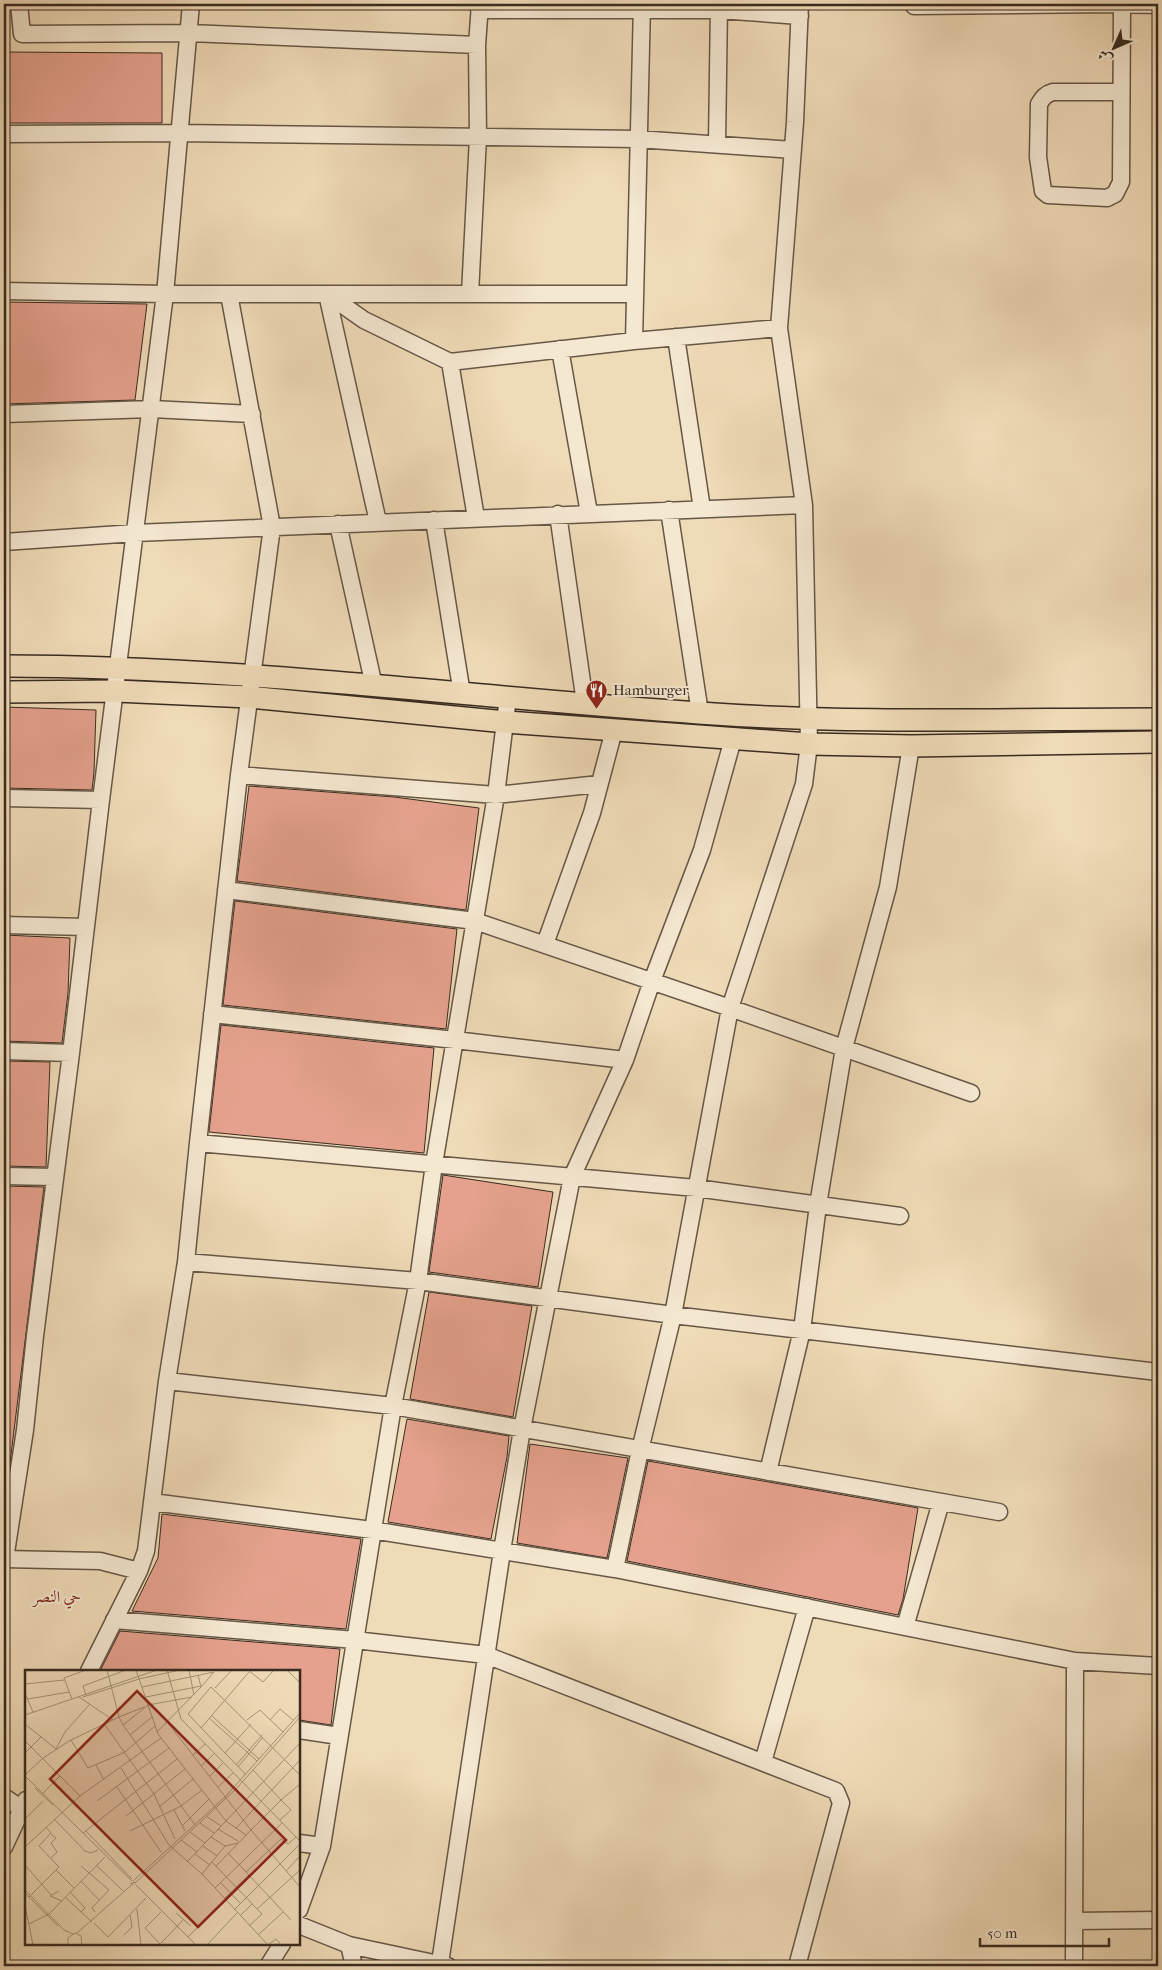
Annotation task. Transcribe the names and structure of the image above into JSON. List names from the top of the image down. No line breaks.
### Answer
{"districts":["حي النصر"],"places":{"restaurant":["Hamburger"]},"scale_bar":"50 m","north":"bottom left"}
